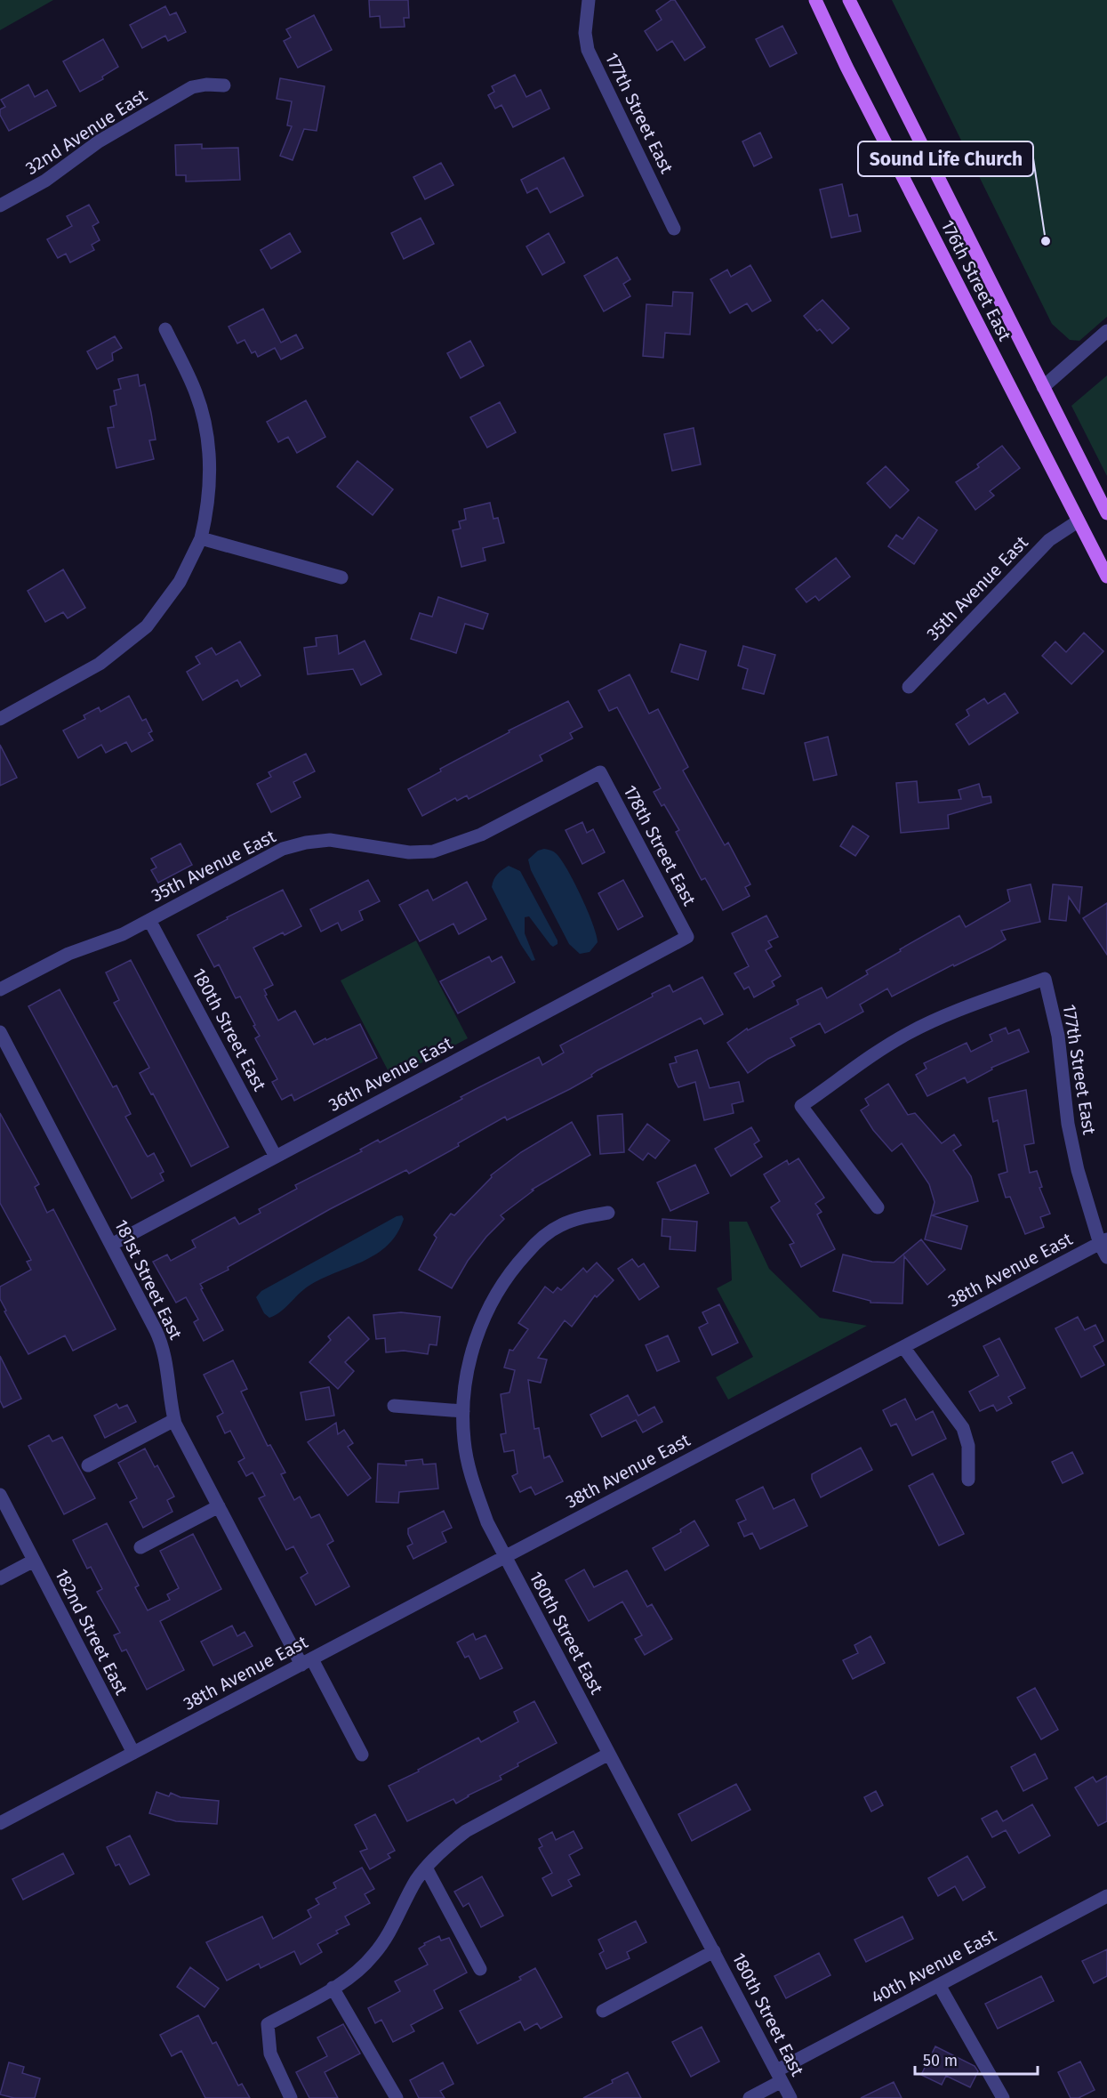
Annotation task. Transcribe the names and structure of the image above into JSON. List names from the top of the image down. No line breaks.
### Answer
{"streets":{"main road":["176th Street East"],"street":["177th Street East","32nd Avenue East","35th Avenue East","178th Street East","180th Street East","36th Avenue East","38th Avenue East","181st Street East","182nd Street East","40th Avenue East"]},"crossings":[["177th Street East","38th Avenue East"],["176th Street East","35th Avenue East"],["35th Avenue East","178th Street East"],["35th Avenue East","180th Street East"],["178th Street East","36th Avenue East"],["180th Street East","36th Avenue East"],["180th Street East","38th Avenue East"],["180th Street East","40th Avenue East"],["36th Avenue East","181st Street East"],["38th Avenue East","181st Street East"],["38th Avenue East","182nd Street East"]],"places":["Sound Life Church"],"scale_bar":"50 m"}
